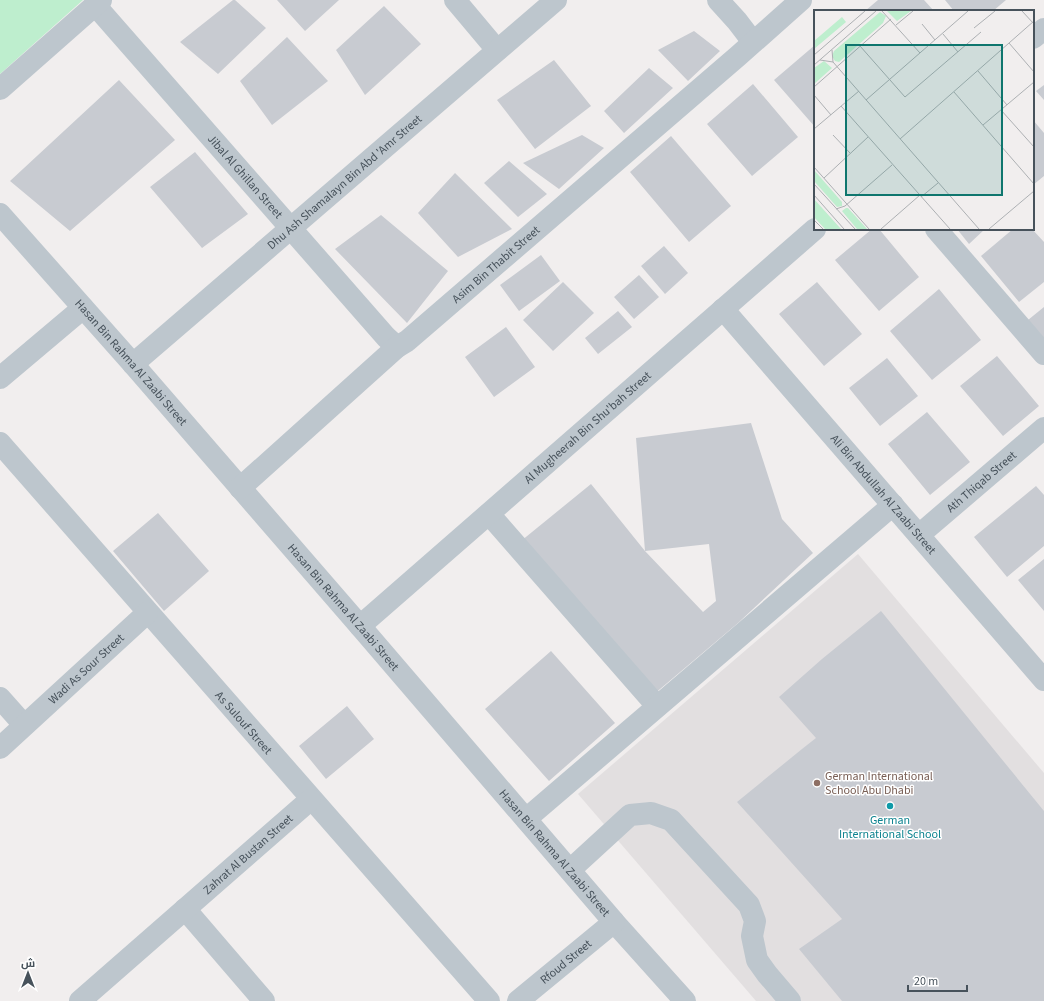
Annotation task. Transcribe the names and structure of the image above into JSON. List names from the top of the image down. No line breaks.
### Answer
{"streets":{"street":["Jibal Al Ghillan Street","Dhu Ash Shamalayn Bin Abd 'Amr Street","Asim Bin Thabit Street","Hasan Bin Rahma Al Zaabi Street","Al Mugheerah Bin Shu'bah Street","Ath Thiqab Street","Ali Bin Abdullah Al Zaabi Street","Wadi As Sour Street","As Sulouf Street","Zahrat Al Bustan Street","Rfoud Street"]},"crossings":[["Jibal Al Ghillan Street","Dhu Ash Shamalayn Bin Abd 'Amr Street"],["Jibal Al Ghillan Street","Asim Bin Thabit Street"],["Dhu Ash Shamalayn Bin Abd 'Amr Street","Hasan Bin Rahma Al Zaabi Street"],["Asim Bin Thabit Street","Hasan Bin Rahma Al Zaabi Street"],["Hasan Bin Rahma Al Zaabi Street","Al Mugheerah Bin Shu'bah Street"],["Hasan Bin Rahma Al Zaabi Street","Rfoud Street"],["Al Mugheerah Bin Shu'bah Street","Ali Bin Abdullah Al Zaabi Street"],["Ath Thiqab Street","Ali Bin Abdullah Al Zaabi Street"],["Wadi As Sour Street","As Sulouf Street"],["As Sulouf Street","Zahrat Al Bustan Street"]],"places":["German International School Abu Dhabi","German International School"],"scale_bar":"20 m","north":"top"}
